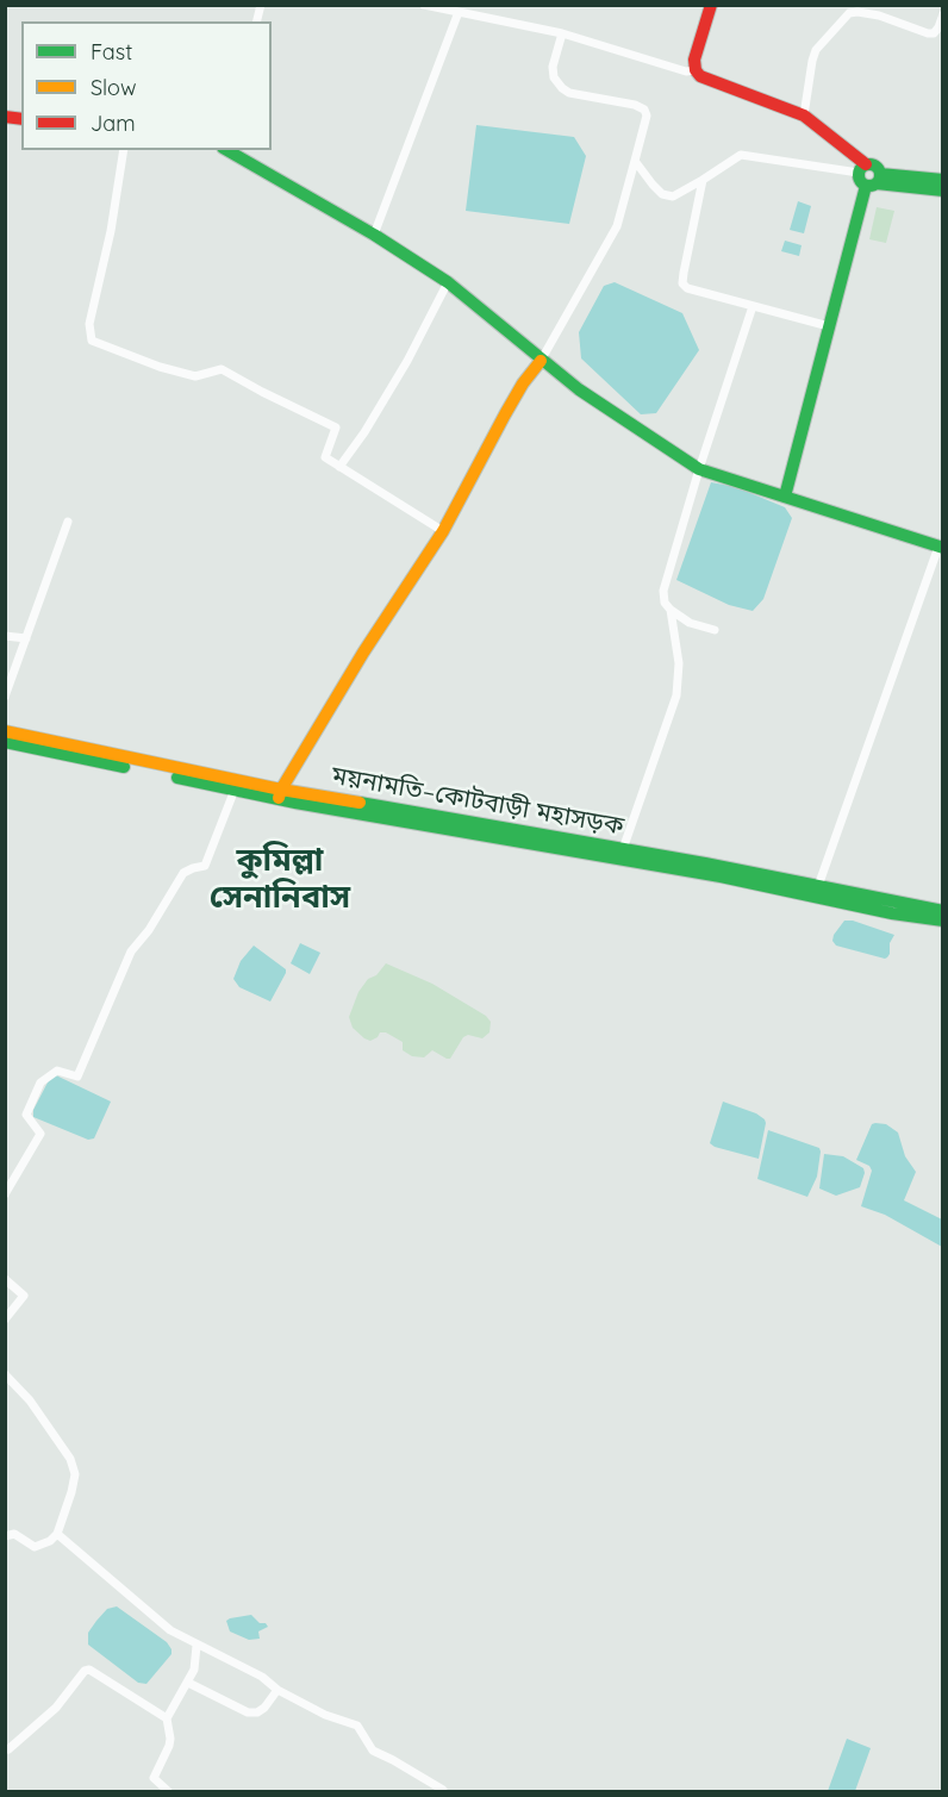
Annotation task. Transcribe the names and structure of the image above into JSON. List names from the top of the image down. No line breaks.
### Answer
{"streets":{"main road":["ময়নামতি–কোটবাড়ী মহাসড়ক"]},"districts":["কুমিল্লা সেনানিবাস"],"legend":["Fast","Slow","Jam"]}
